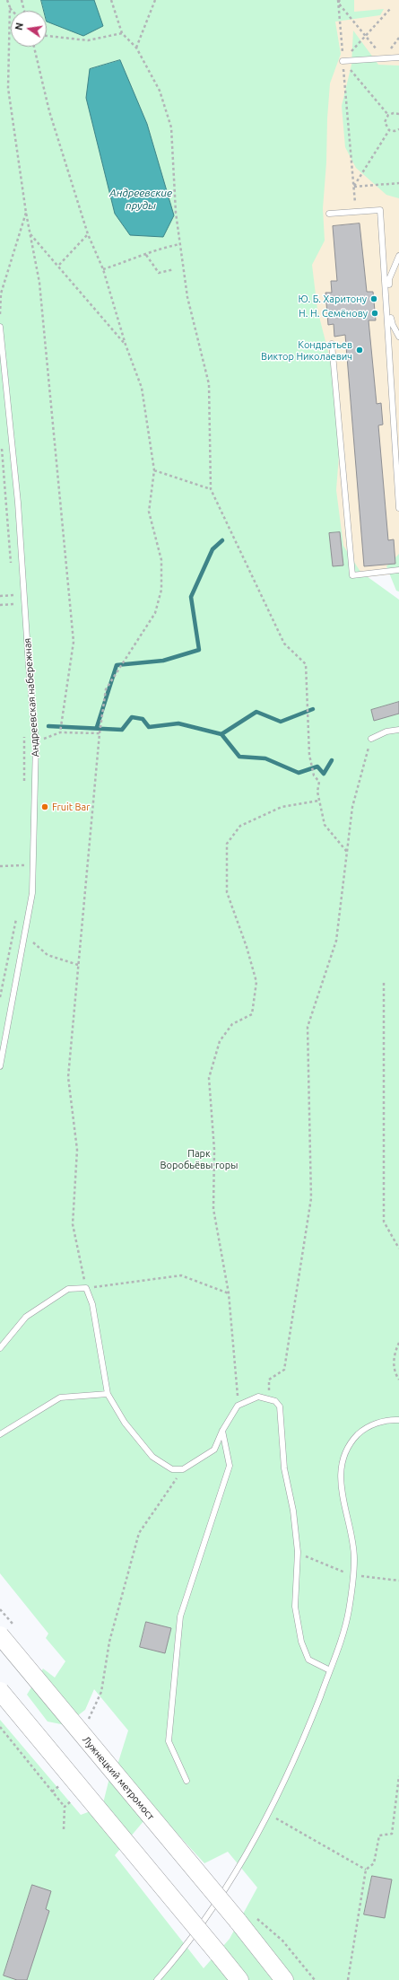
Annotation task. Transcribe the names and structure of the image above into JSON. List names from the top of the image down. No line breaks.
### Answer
{"streets":{"main road":["Лужнецкий метромост"],"lane":["Андреевская набережная"]},"water":["Андреевские пруды"],"parks":["Парк Воробьёвы горы"],"places":["Ю. Б. Харитону","Н. Н. Семёнову","Кондратьев Виктор Николаевич","Fruit Bar"],"north":"left"}
